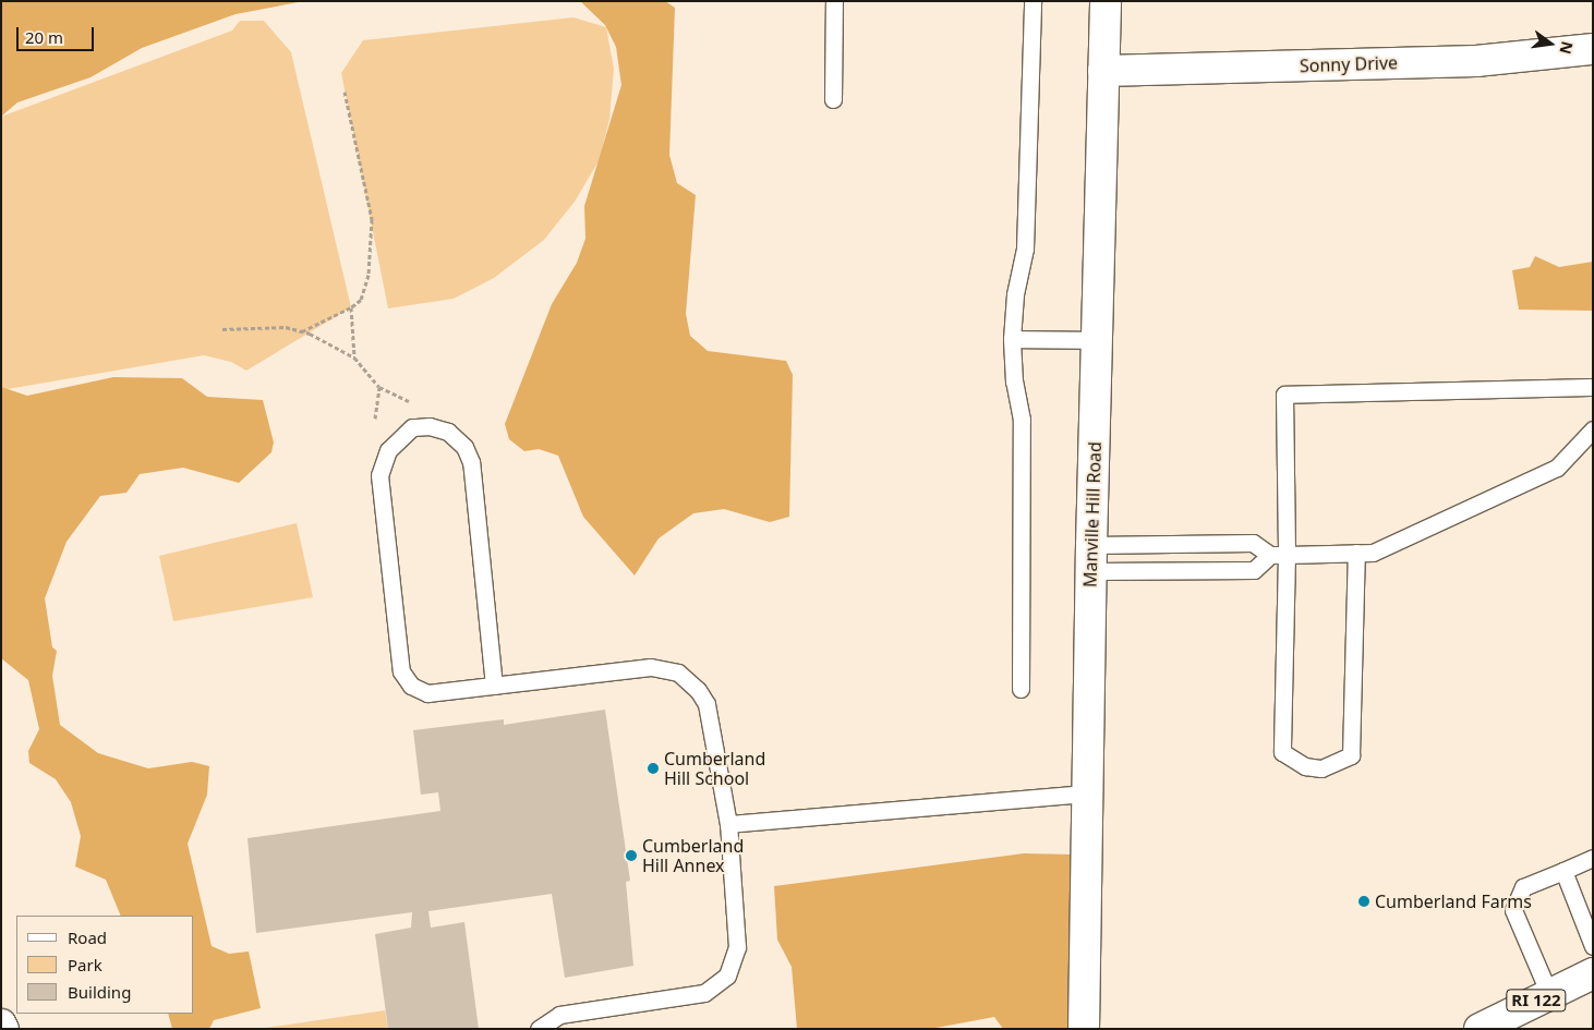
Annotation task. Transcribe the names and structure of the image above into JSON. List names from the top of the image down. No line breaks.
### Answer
{"streets":{"main road":["Sonny Drive","Manville Hill Road","RI 122"]},"crossings":[["Sonny Drive","Manville Hill Road"]],"places":["Cumberland Hill School","Cumberland Hill Annex","Cumberland Farms"],"legend":["Road","Park","Building"],"scale_bar":"20 m","north":"right"}
